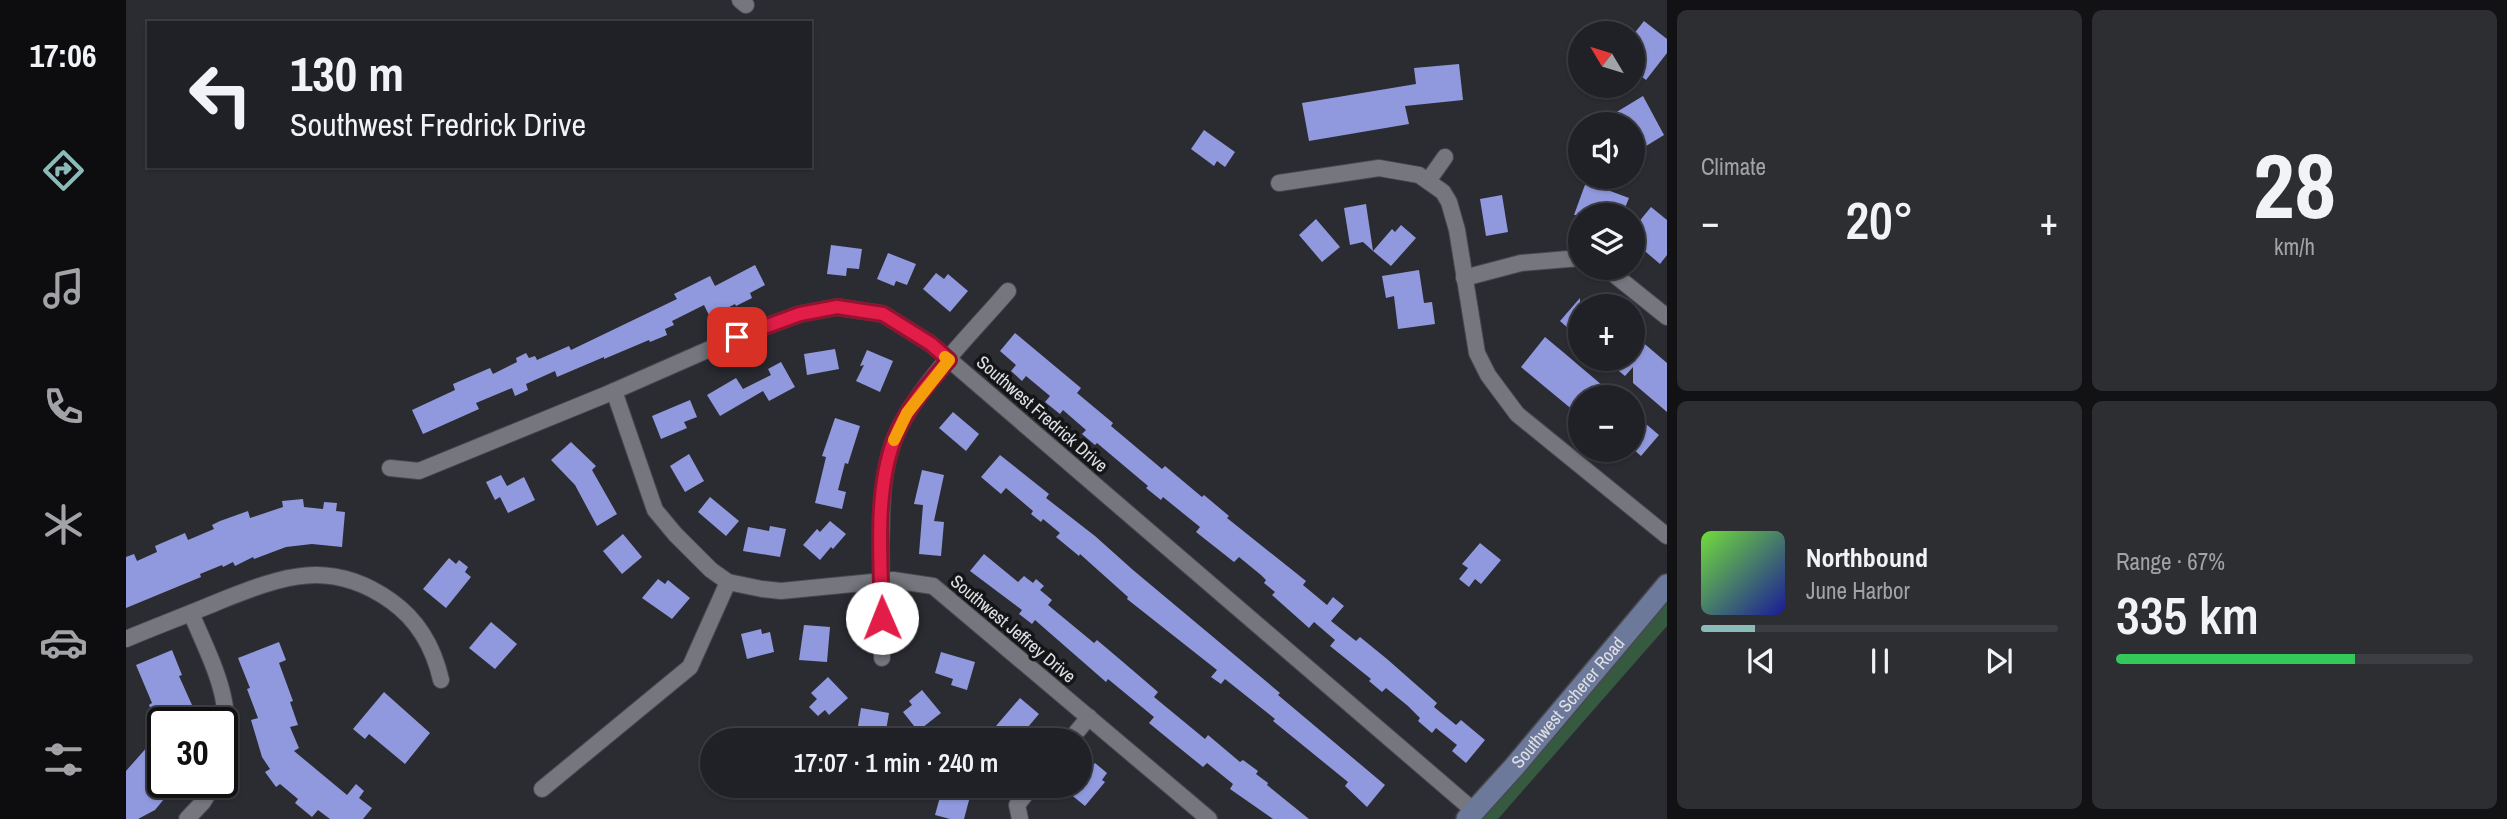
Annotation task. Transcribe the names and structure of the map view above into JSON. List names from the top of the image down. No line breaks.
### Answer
{"streets":{"main road":["Southwest Scherer Road"],"street":["Southwest Fredrick Drive","Southwest Jeffrey Drive"]},"crossings":[["Southwest Fredrick Drive","Southwest Jeffrey Drive"],["Southwest Fredrick Drive","Southwest Scherer Road"]],"north":"top left","page":{"tabs":"17:06","tile":["Climate",["28","km/h"],["Range · 67%","335 km"]],"map_buttons":["+","−"],"turn":["130 m","Southwest Fredrick Drive"],"heat":["−","20°","+"],"song":["Northbound","June Harbor"],"limit":"30","trip":"17:07 · 1 min · 240 m"}}
